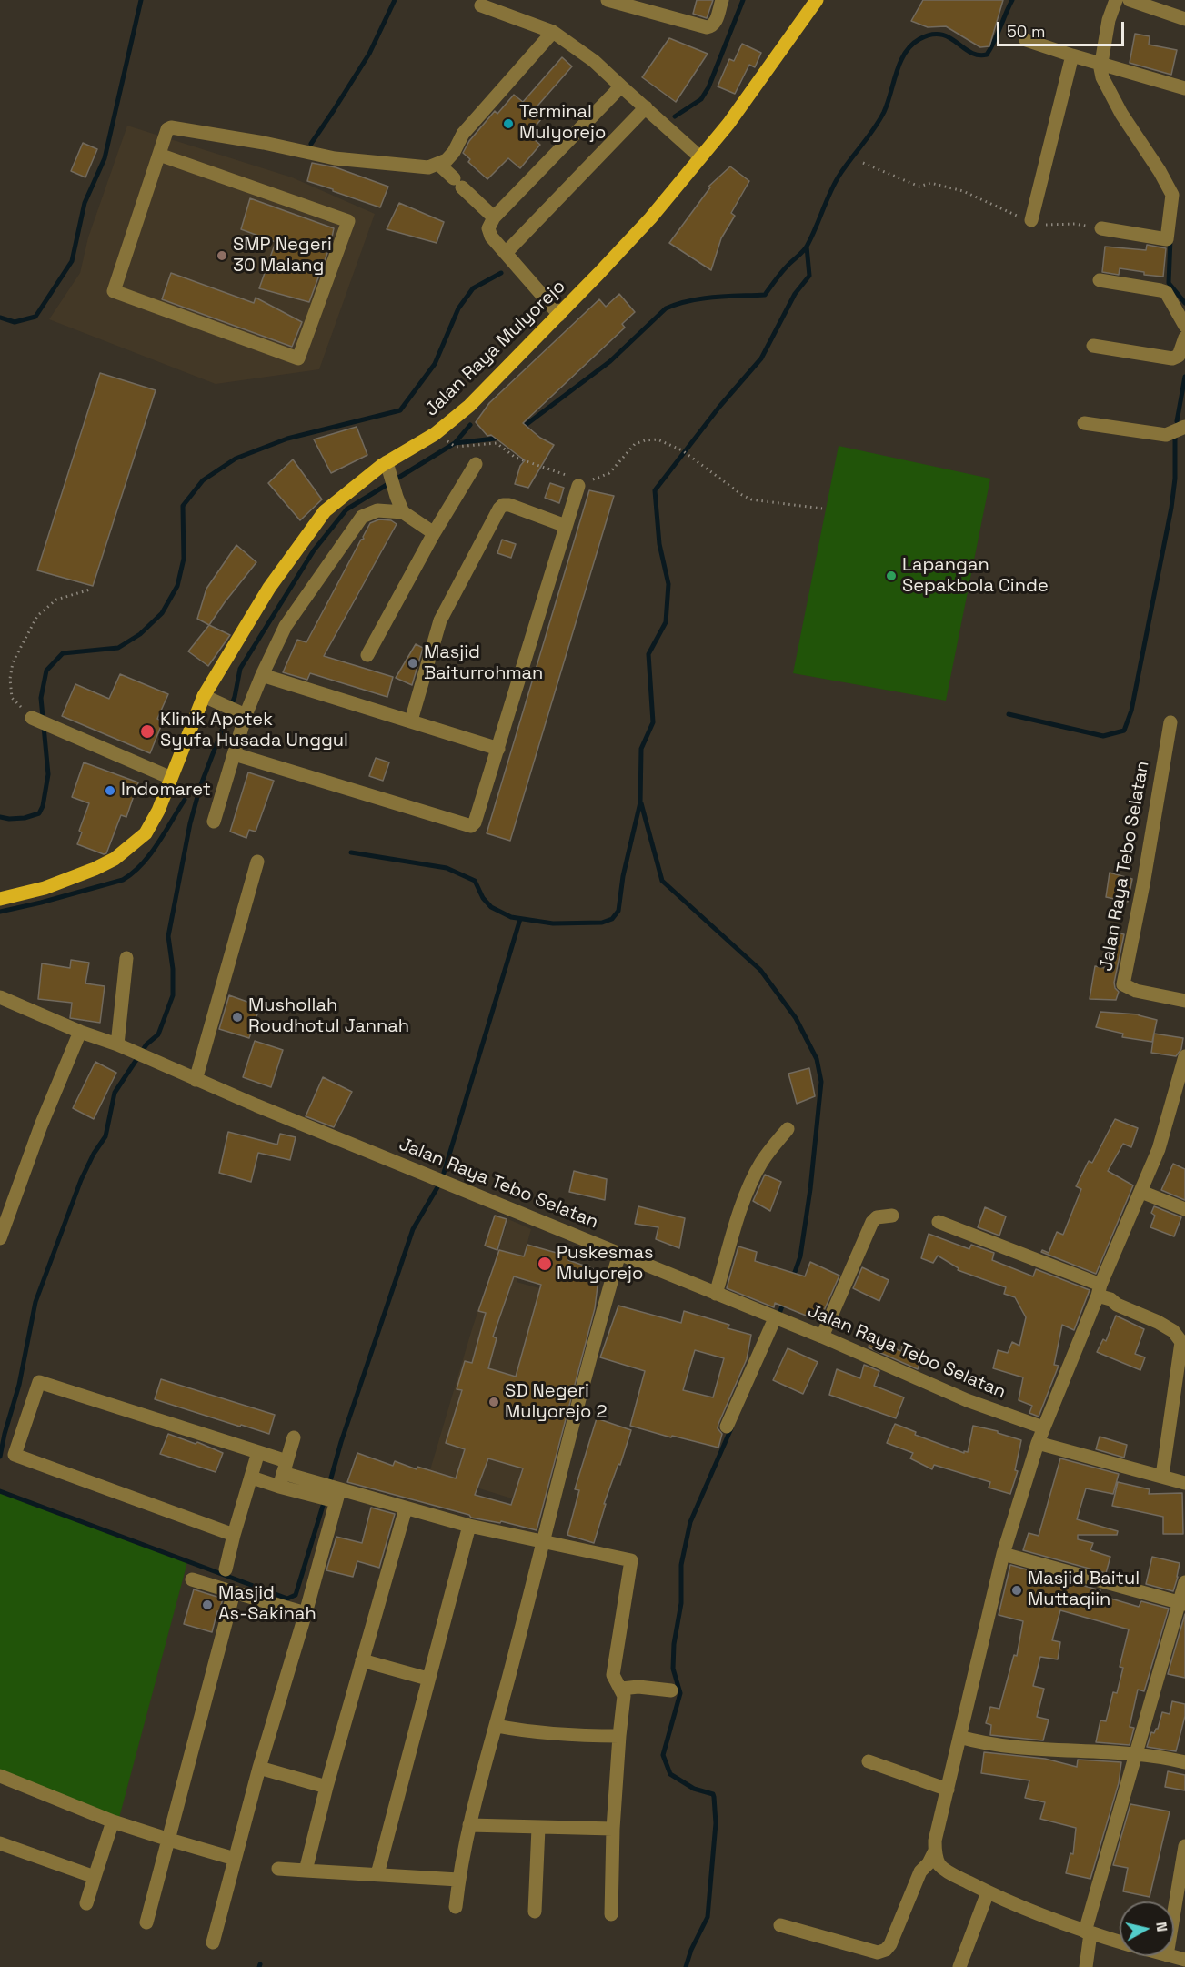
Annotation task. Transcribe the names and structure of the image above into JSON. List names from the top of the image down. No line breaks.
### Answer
{"streets":{"main road":["Jalan Raya Mulyorejo"],"street":["Jalan Raya Tebo Selatan"]},"places":["Terminal Mulyorejo","SMP Negeri 30 Malang","Lapangan Sepakbola Cinde","Masjid Baiturrohman","Klinik Apotek Syufa Husada Unggul","Indomaret","Mushollah Roudhotul Jannah","Puskesmas Mulyorejo","SD Negeri Mulyorejo 2","Masjid Baitul Muttaqiin","Masjid As-Sakinah"],"scale_bar":"50 m","north":"right"}
